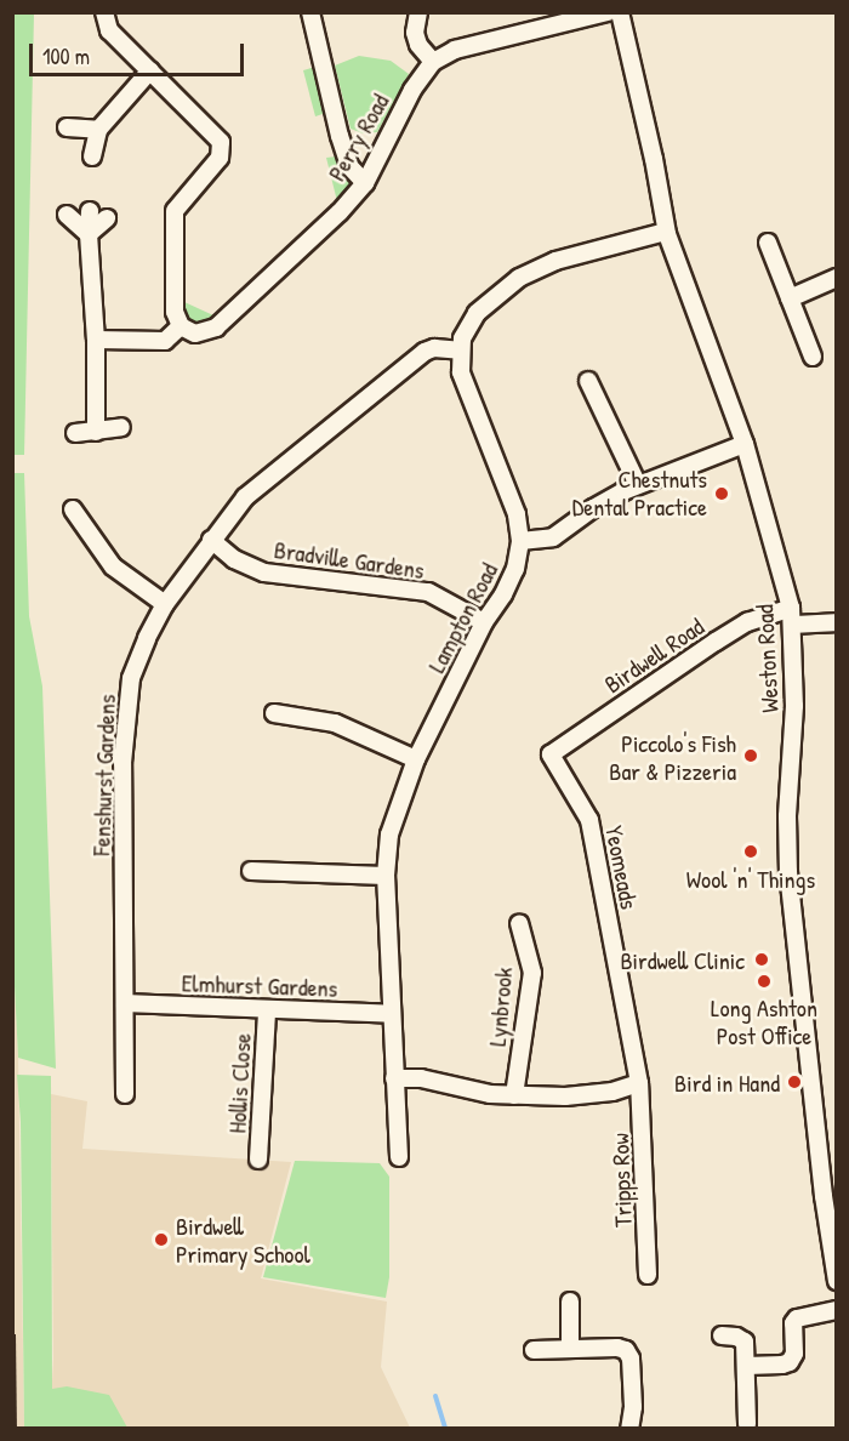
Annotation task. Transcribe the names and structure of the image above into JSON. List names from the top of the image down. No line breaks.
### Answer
{"streets":{"street":["Perry Road","Bradville Gardens","Lampton Road","Birdwell Road","Weston Road","Fenshurst Gardens","Yeomeads","Elmhurst Gardens","Lynbrook","Hollis Close","Tripps Row"]},"crossings":[["Bradville Gardens","Lampton Road"],["Bradville Gardens","Fenshurst Gardens"],["Lampton Road","Fenshurst Gardens"],["Lampton Road","Elmhurst Gardens"],["Birdwell Road","Weston Road"],["Birdwell Road","Yeomeads"],["Fenshurst Gardens","Elmhurst Gardens"],["Yeomeads","Tripps Row"],["Elmhurst Gardens","Hollis Close"]],"places":["Chestnuts Dental Practice","Piccolo's Fish Bar & Pizzeria","Wool 'n' Things","Birdwell Clinic","Long Ashton Post Office","Bird in Hand","Birdwell Primary School"],"scale_bar":"100 m"}
